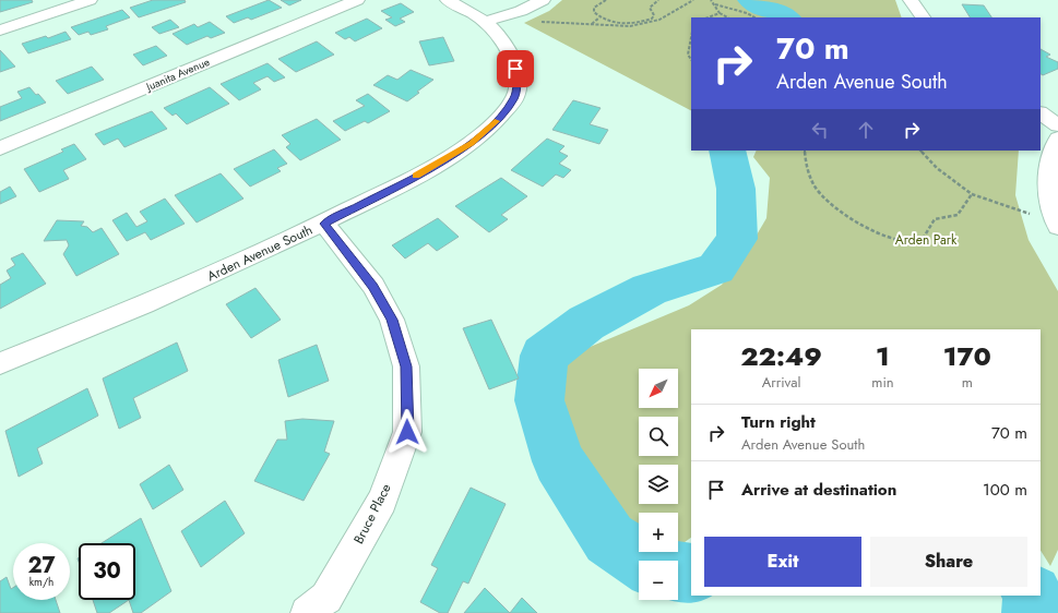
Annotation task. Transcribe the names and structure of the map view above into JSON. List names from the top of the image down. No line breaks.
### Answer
{"streets":{"street":["Juanita Avenue","Arden Avenue South","Bruce Place"]},"crossings":[["Arden Avenue South","Bruce Place"]],"parks":["Arden Park"],"north":"bottom left","page":{"turn":["70 m","Arden Avenue South"],"eta":["22:49","Arrival","1","min","170","m"],"map_buttons":["+","−"],"list":[{"name":"Turn right","note":"Arden Avenue South","value":"70 m"},{"name":"Arrive at destination","value":"100 m"}],"buttons":["Exit","Share"],"speed":"27 km/h","limit":"30"}}
